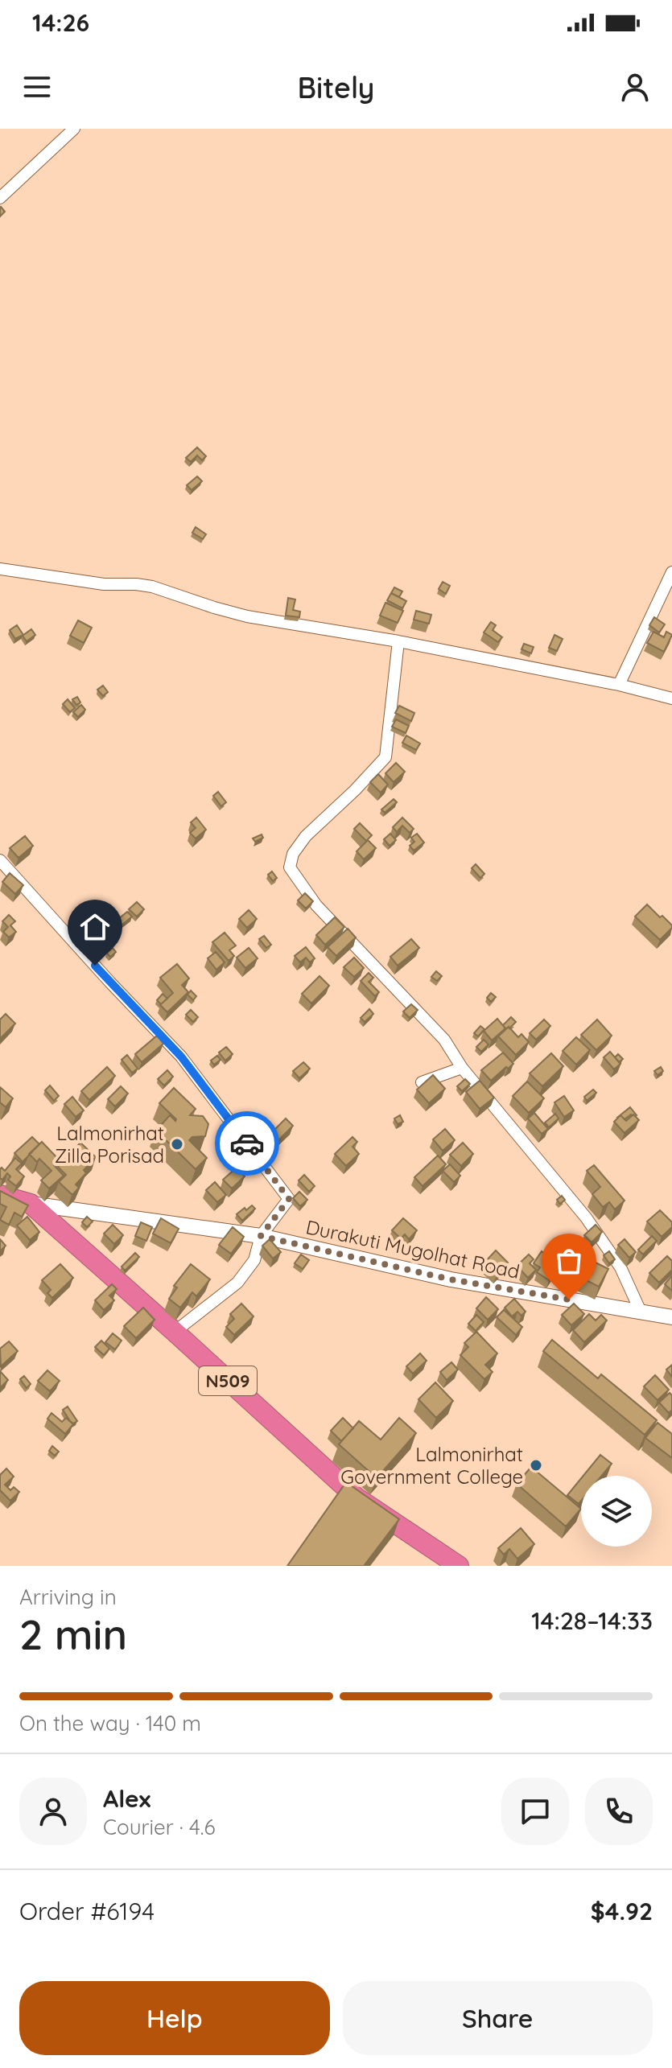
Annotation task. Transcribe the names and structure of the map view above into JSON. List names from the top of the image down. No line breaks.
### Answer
{"streets":{"highway":["N509"],"main road":["Durakuti Mugolhat Road"]},"crossings":[["Durakuti Mugolhat Road","N509"]],"places":["Lalmonirhat Zilla Porisad","Lalmonirhat Government College"],"page":{"status":"14:26","header":"Bitely","heading":["2 min","Arriving in","14:28–14:33"],"panel":["Alex","Courier · 4.6","Order #6194","$4.92"],"bar":"On the way · 140 m","buttons":["Help","Share"]}}
